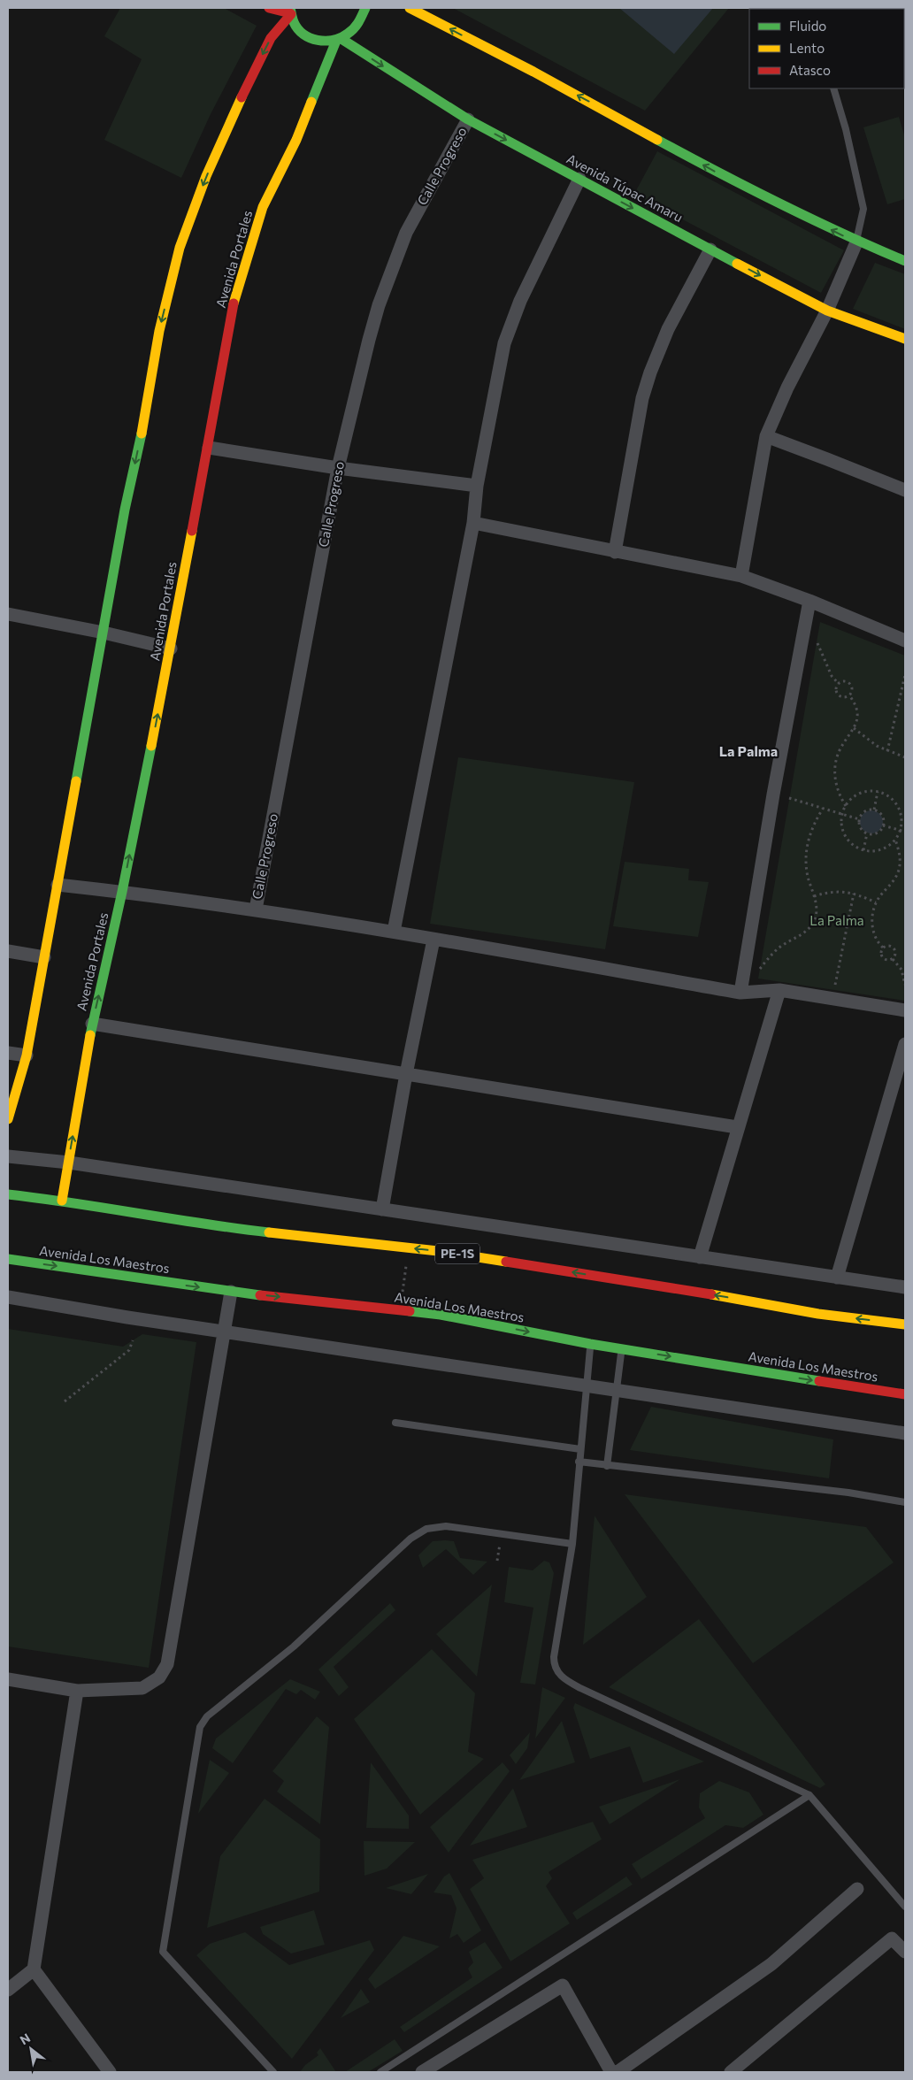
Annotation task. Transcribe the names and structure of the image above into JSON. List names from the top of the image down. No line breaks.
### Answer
{"streets":{"main road":["Avenida Túpac Amaru","Avenida Portales","PE-1S","Avenida Los Maestros"],"street":["Calle Progreso"]},"crossings":[["Calle Progreso","Avenida Túpac Amaru"],["Avenida Túpac Amaru","Avenida Portales"],["Avenida Portales","PE-1S"]],"districts":["La Palma"],"parks":["La Palma"],"legend":["Fluido","Lento","Atasco"],"north":"top left"}
